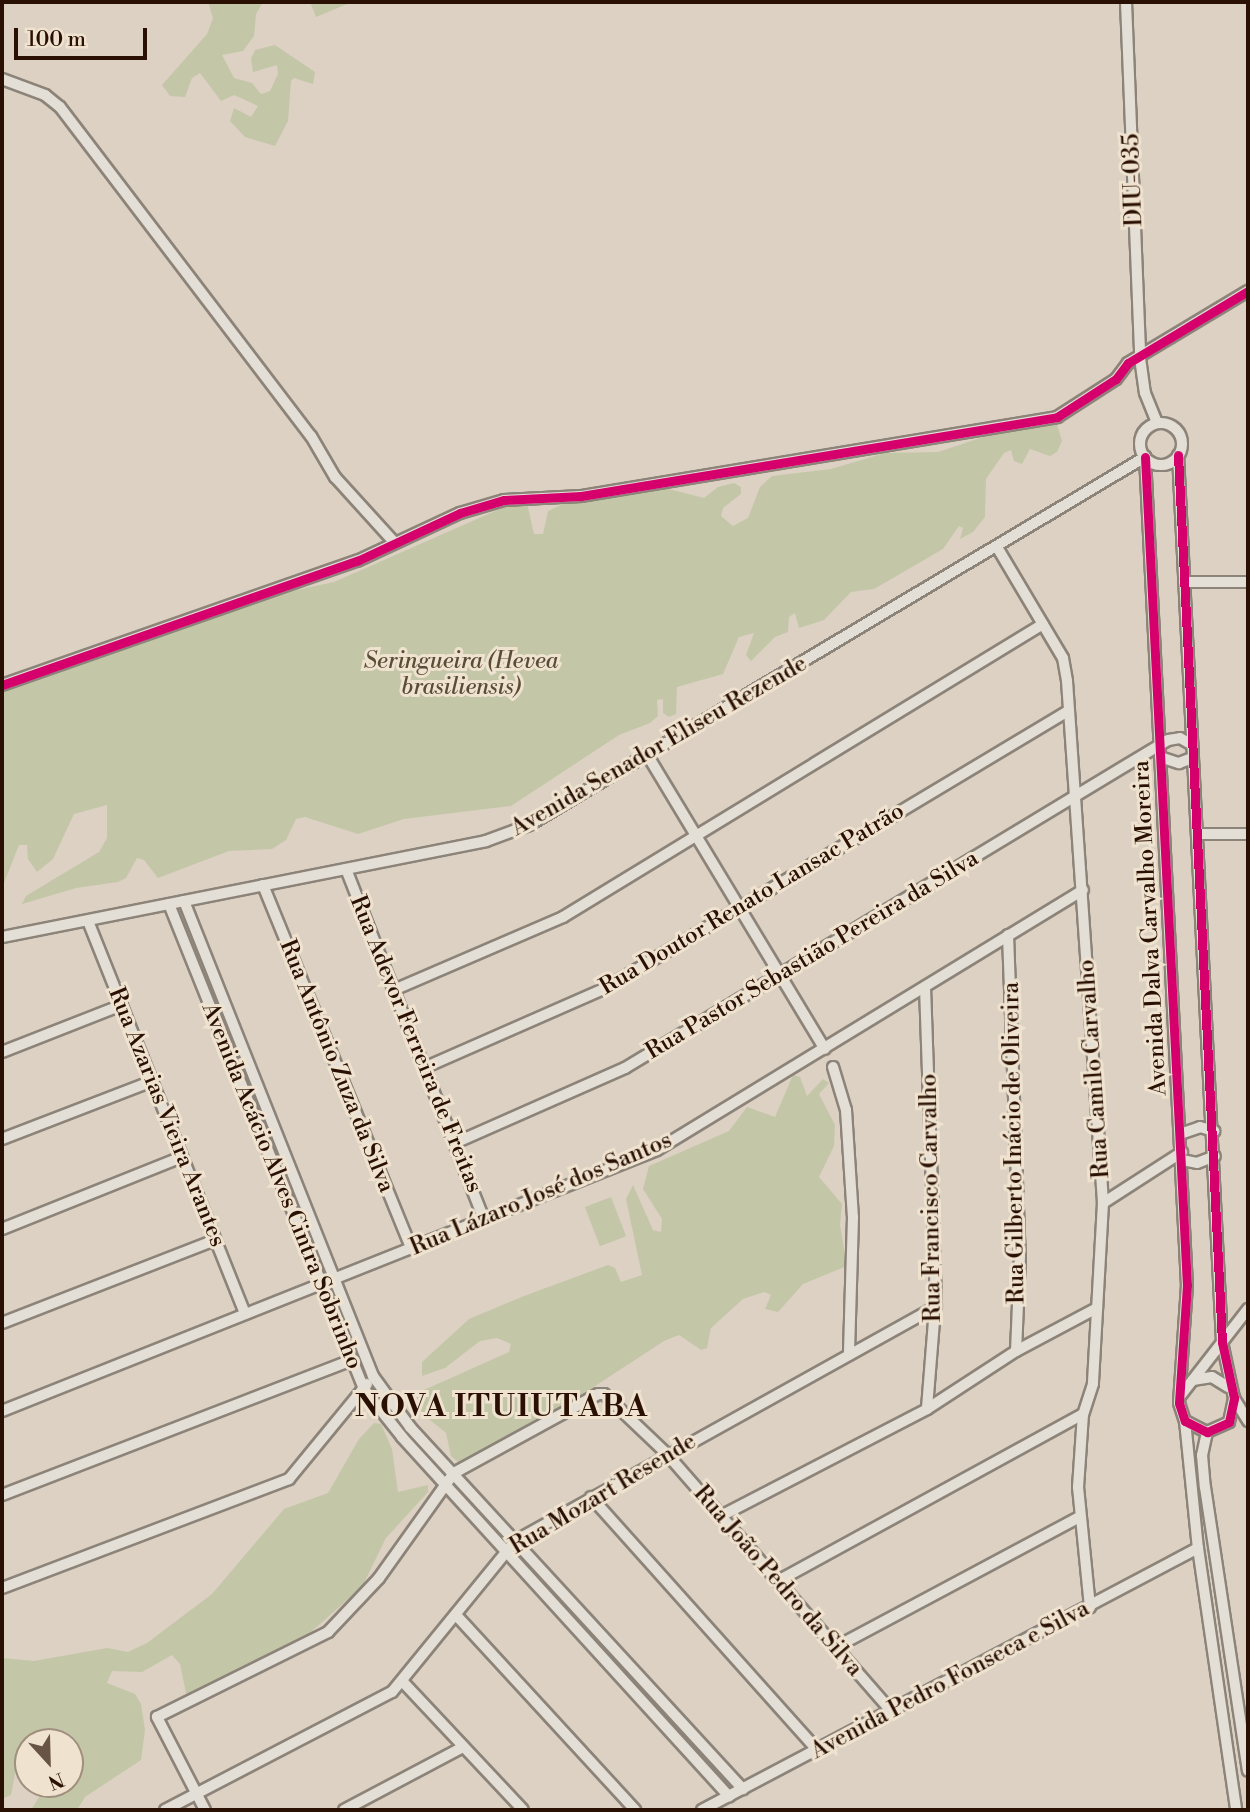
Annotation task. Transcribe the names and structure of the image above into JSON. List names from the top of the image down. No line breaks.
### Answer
{"streets":{"street":["DIU-035","Avenida Senador Eliseu Rezende","Rua Doutor Renato Lansac Patrão","Avenida Dalva Carvalho Moreira","Rua Pastor Sebastião Pereira da Silva","Rua Adevor Ferreira de Freitas","Rua Antônio Zuza da Silva","Rua Camilo Carvalho","Rua Azarias Vieira Arantes","Rua Gilberto Inácio de Oliveira","Avenida Acácio Alves Cintra Sobrinho","Rua Lázaro José dos Santos","Rua Francisco Carvalho","Rua Mozart Resende","Rua João Pedro da Silva","Avenida Pedro Fonseca e Silva"]},"crossings":[["Avenida Senador Eliseu Rezende","Avenida Dalva Carvalho Moreira"],["Avenida Senador Eliseu Rezende","Rua Adevor Ferreira de Freitas"],["Avenida Senador Eliseu Rezende","Rua Antônio Zuza da Silva"],["Avenida Senador Eliseu Rezende","Rua Camilo Carvalho"],["Avenida Senador Eliseu Rezende","Rua Azarias Vieira Arantes"],["Avenida Senador Eliseu Rezende","Avenida Acácio Alves Cintra Sobrinho"],["Rua Doutor Renato Lansac Patrão","Rua Adevor Ferreira de Freitas"],["Rua Doutor Renato Lansac Patrão","Rua Camilo Carvalho"],["Avenida Dalva Carvalho Moreira","Rua Pastor Sebastião Pereira da Silva"],["Rua Pastor Sebastião Pereira da Silva","Rua Adevor Ferreira de Freitas"],["Rua Pastor Sebastião Pereira da Silva","Rua Camilo Carvalho"],["Rua Adevor Ferreira de Freitas","Rua Lázaro José dos Santos"],["Rua Antônio Zuza da Silva","Rua Lázaro José dos Santos"],["Rua Camilo Carvalho","Rua Lázaro José dos Santos"],["Rua Camilo Carvalho","Avenida Pedro Fonseca e Silva"],["Rua Azarias Vieira Arantes","Rua Lázaro José dos Santos"],["Rua Gilberto Inácio de Oliveira","Rua Lázaro José dos Santos"],["Avenida Acácio Alves Cintra Sobrinho","Rua Lázaro José dos Santos"],["Avenida Acácio Alves Cintra Sobrinho","Rua Mozart Resende"],["Avenida Acácio Alves Cintra Sobrinho","Rua João Pedro da Silva"],["Avenida Acácio Alves Cintra Sobrinho","Avenida Pedro Fonseca e Silva"],["Rua Lázaro José dos Santos","Rua Francisco Carvalho"],["Rua Francisco Carvalho","Rua Mozart Resende"],["Rua Mozart Resende","Rua João Pedro da Silva"],["Rua João Pedro da Silva","Avenida Pedro Fonseca e Silva"]],"districts":["NOVA ITUIUTABA"],"parks":["Seringueira (Hevea brasiliensis)"],"scale_bar":"100 m","north":"bottom"}
